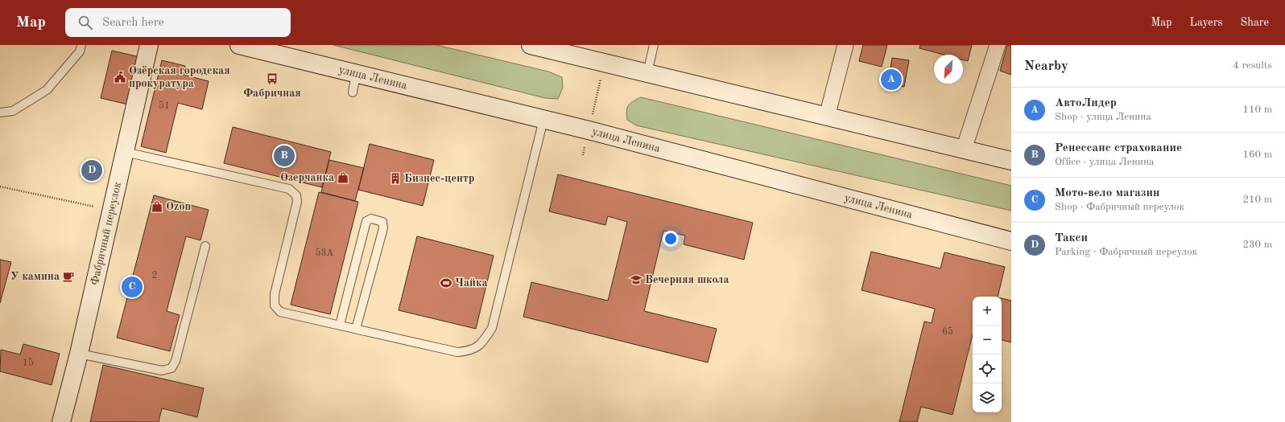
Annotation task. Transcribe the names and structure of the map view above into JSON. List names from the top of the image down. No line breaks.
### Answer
{"streets":{"main road":["улица Ленина","Фабричный переулок"]},"places":{"public building":["Озёрская городская прокуратура"],"bus stop":["Фабричная"],"shop":["Озерчанка","Ozon"],"building":["Бизнес-центр"],"cafe":["У камина"],"school or university":["Вечерняя школа"],"sports":["Чайка"]},"house_numbers":["51","53А","2","65","15"],"north":"bottom left","page":{"header":"Map","search":"Search here","nav":["Map","Layers","Share"],"heading":["Nearby","4 results"],"pins":["A","B","D","C"],"list":[{"mark":"A","name":"АвтоЛидер","note":"Shop · улица Ленина","value":"110 m"},{"mark":"B","name":"Ренессанс страхование","note":"Office · улица Ленина","value":"160 m"},{"mark":"C","name":"Мото-вело магазин","note":"Shop · Фабричный переулок","value":"210 m"},{"mark":"D","name":"Такси","note":"Parking · Фабричный переулок","value":"230 m"}],"map_buttons":["+","−"]}}
